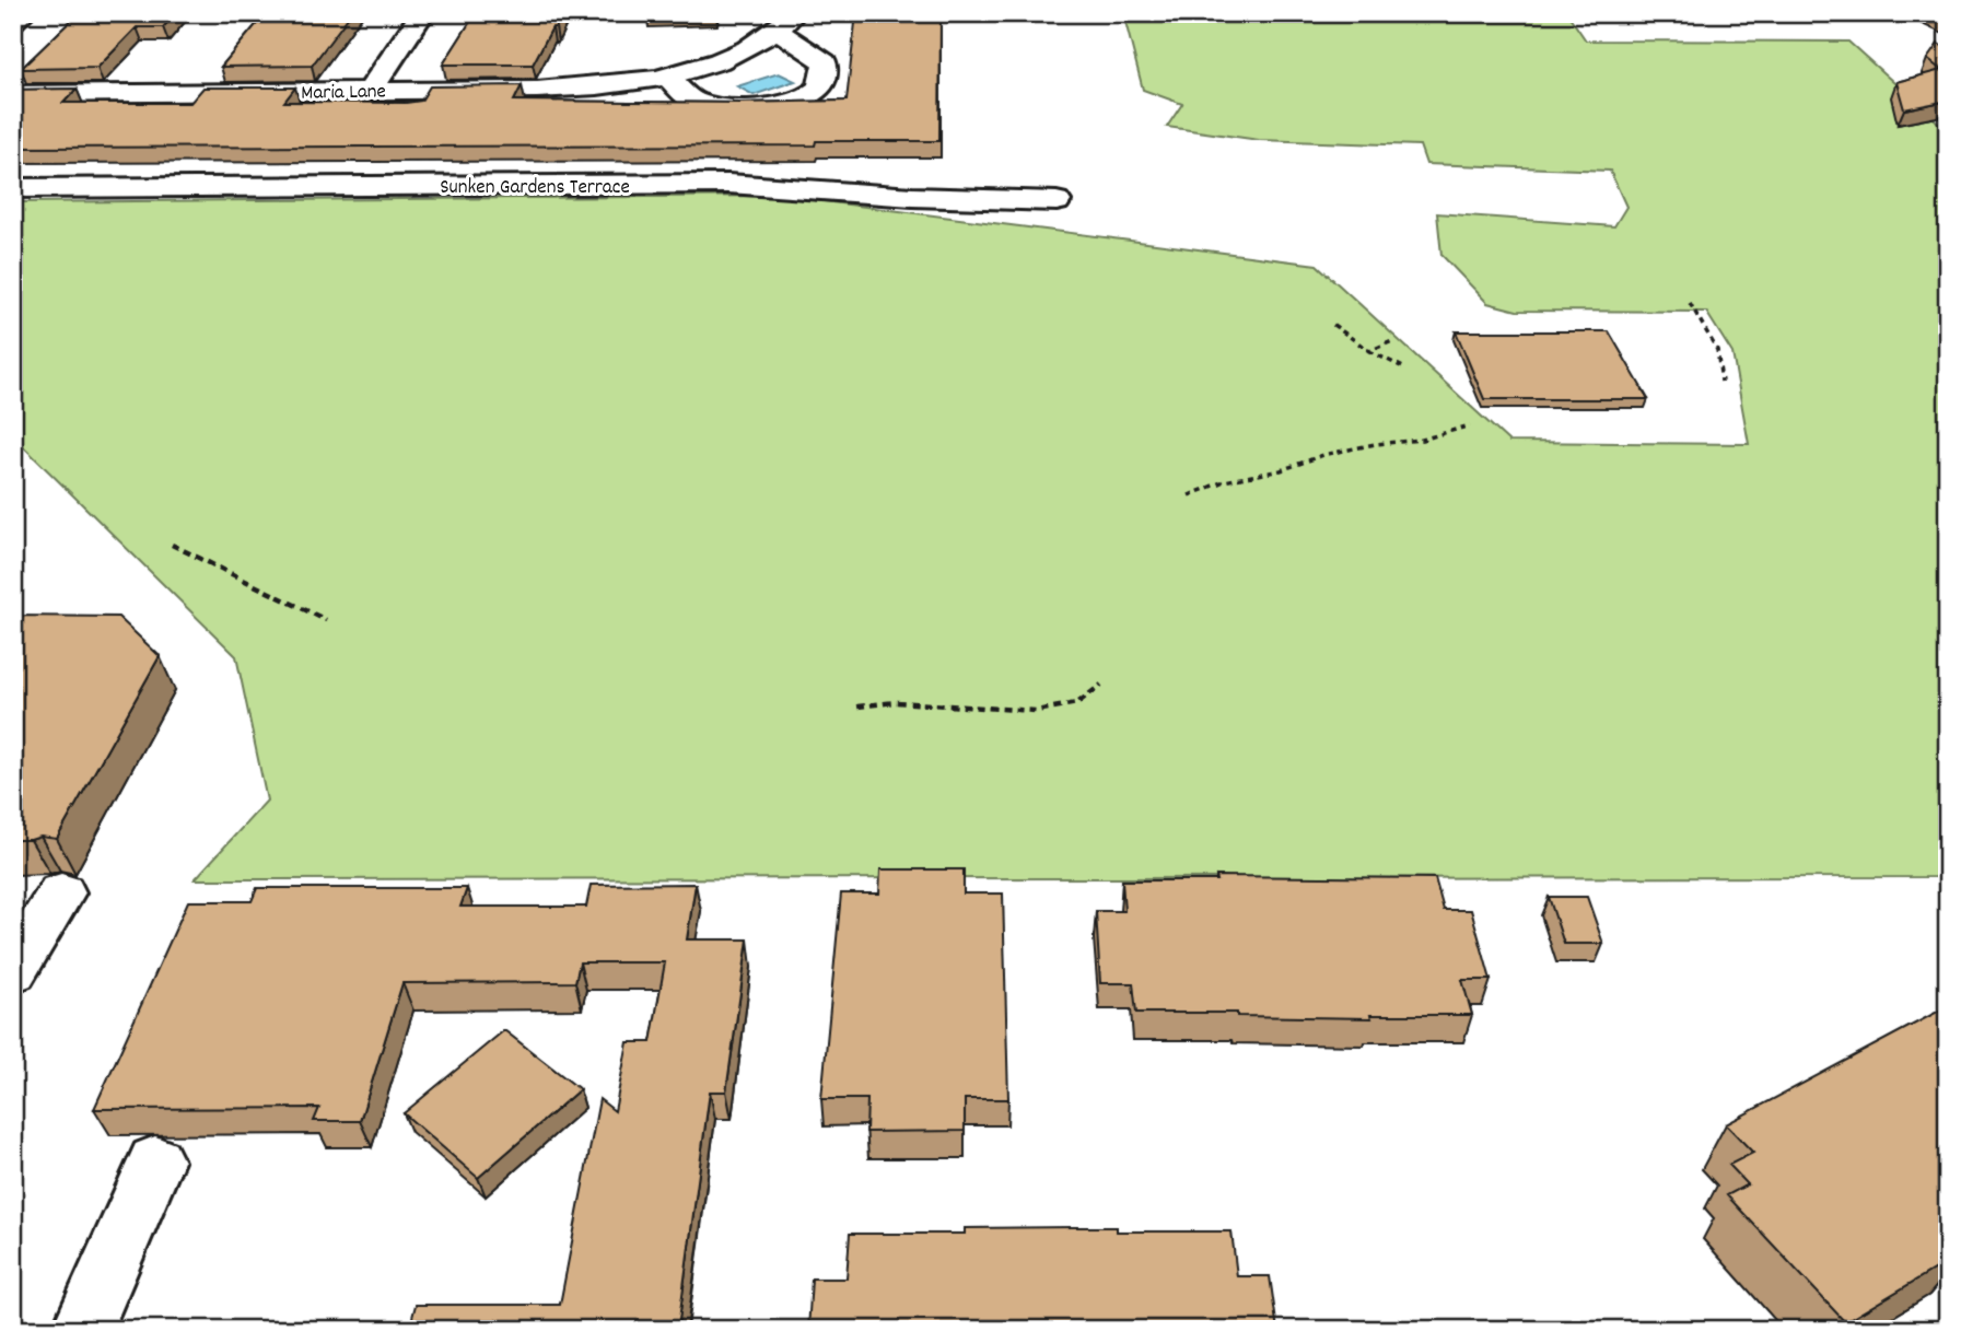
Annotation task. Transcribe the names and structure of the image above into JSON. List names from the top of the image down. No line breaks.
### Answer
{"streets":{"street":["Maria Lane","Sunken Gardens Terrace"]}}
